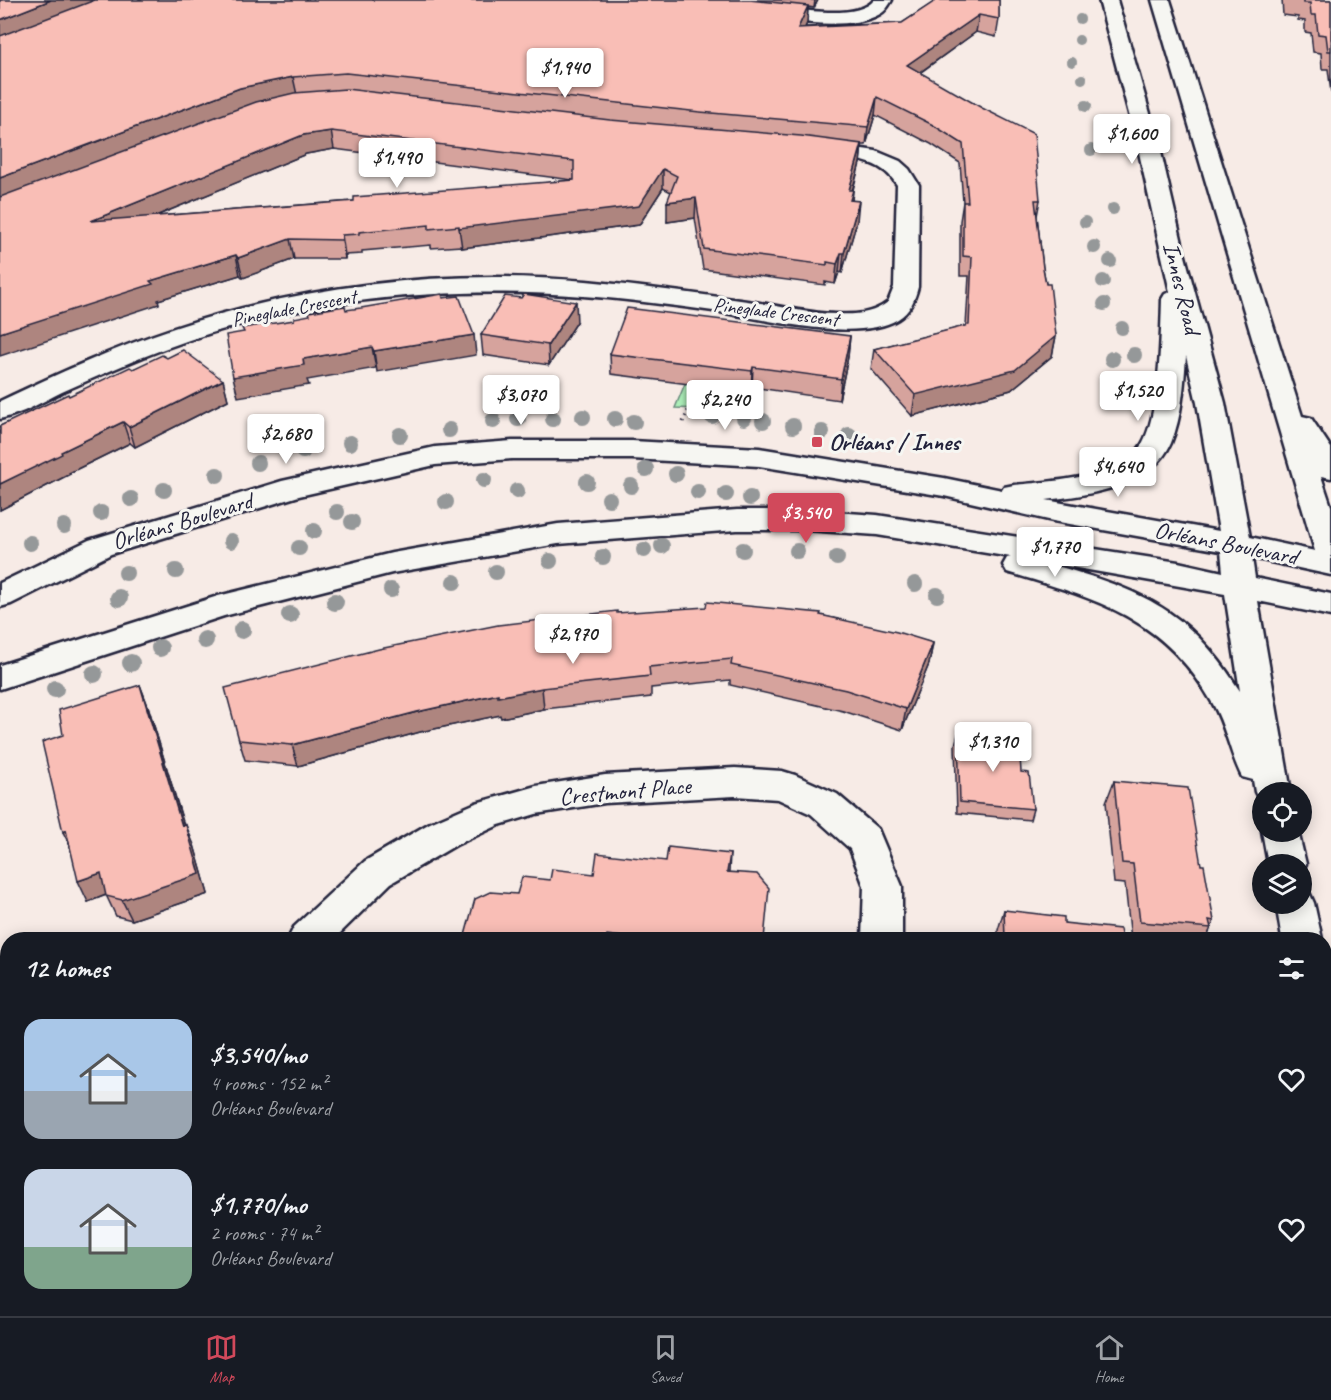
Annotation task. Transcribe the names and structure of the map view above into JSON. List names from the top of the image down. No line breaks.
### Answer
{"streets":{"main road":["Innes Road","Pineglade Crescent","Orléans Boulevard","Crestmont Place"]},"crossings":[["Innes Road","Orléans Boulevard"]],"places":{"transit":["Orléans / Innes"]},"page":{"price":["$1,940","$1,600","$1,490","$1,520","$3,070","$2,240","$2,680","$4,640","$3,540","$1,770","$2,970","$1,310"],"heading":"12 homes","list":[{"name":"$3,540/mo","note":"4 rooms · 152 m² · Orléans Boulevard"},{"name":"$1,770/mo","note":"2 rooms · 74 m² · Orléans Boulevard"}],"tabs":["Map","Saved","Home"]}}
